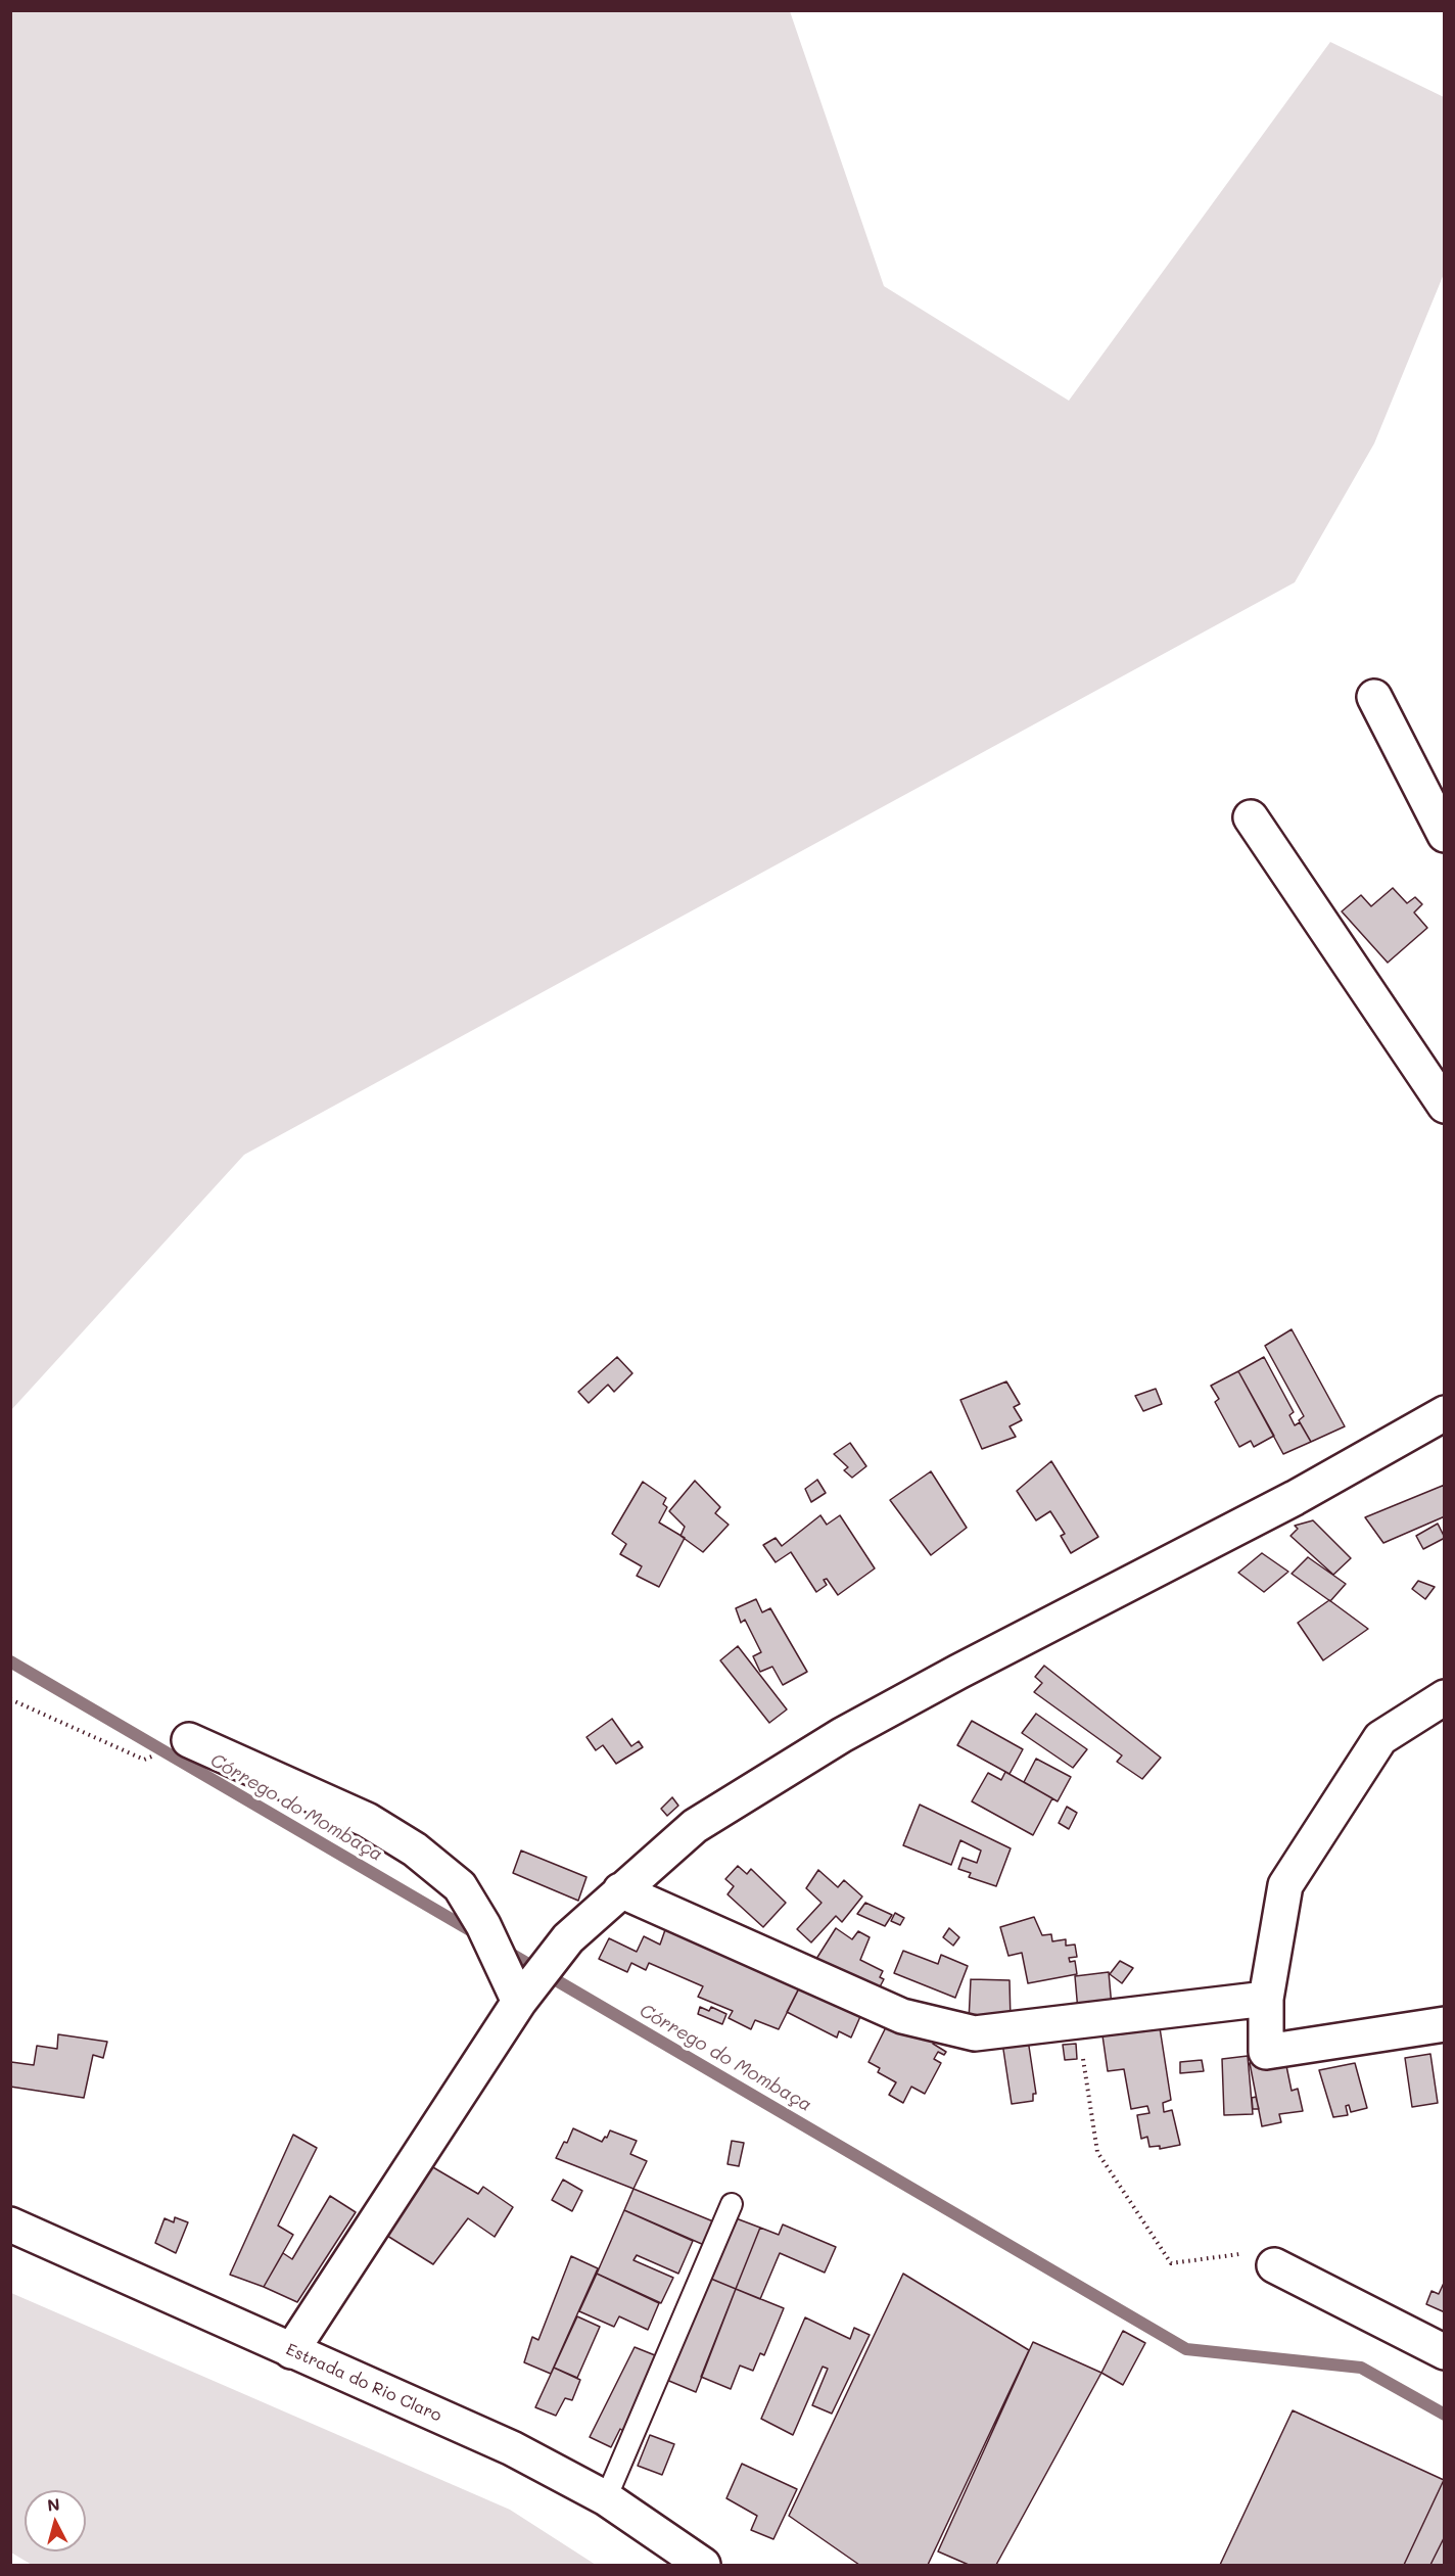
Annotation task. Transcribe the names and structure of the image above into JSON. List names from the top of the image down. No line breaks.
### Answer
{"streets":{"street":["Estrada do Rio Claro"]},"water":["Córrego do Mombaça"],"north":"top"}
